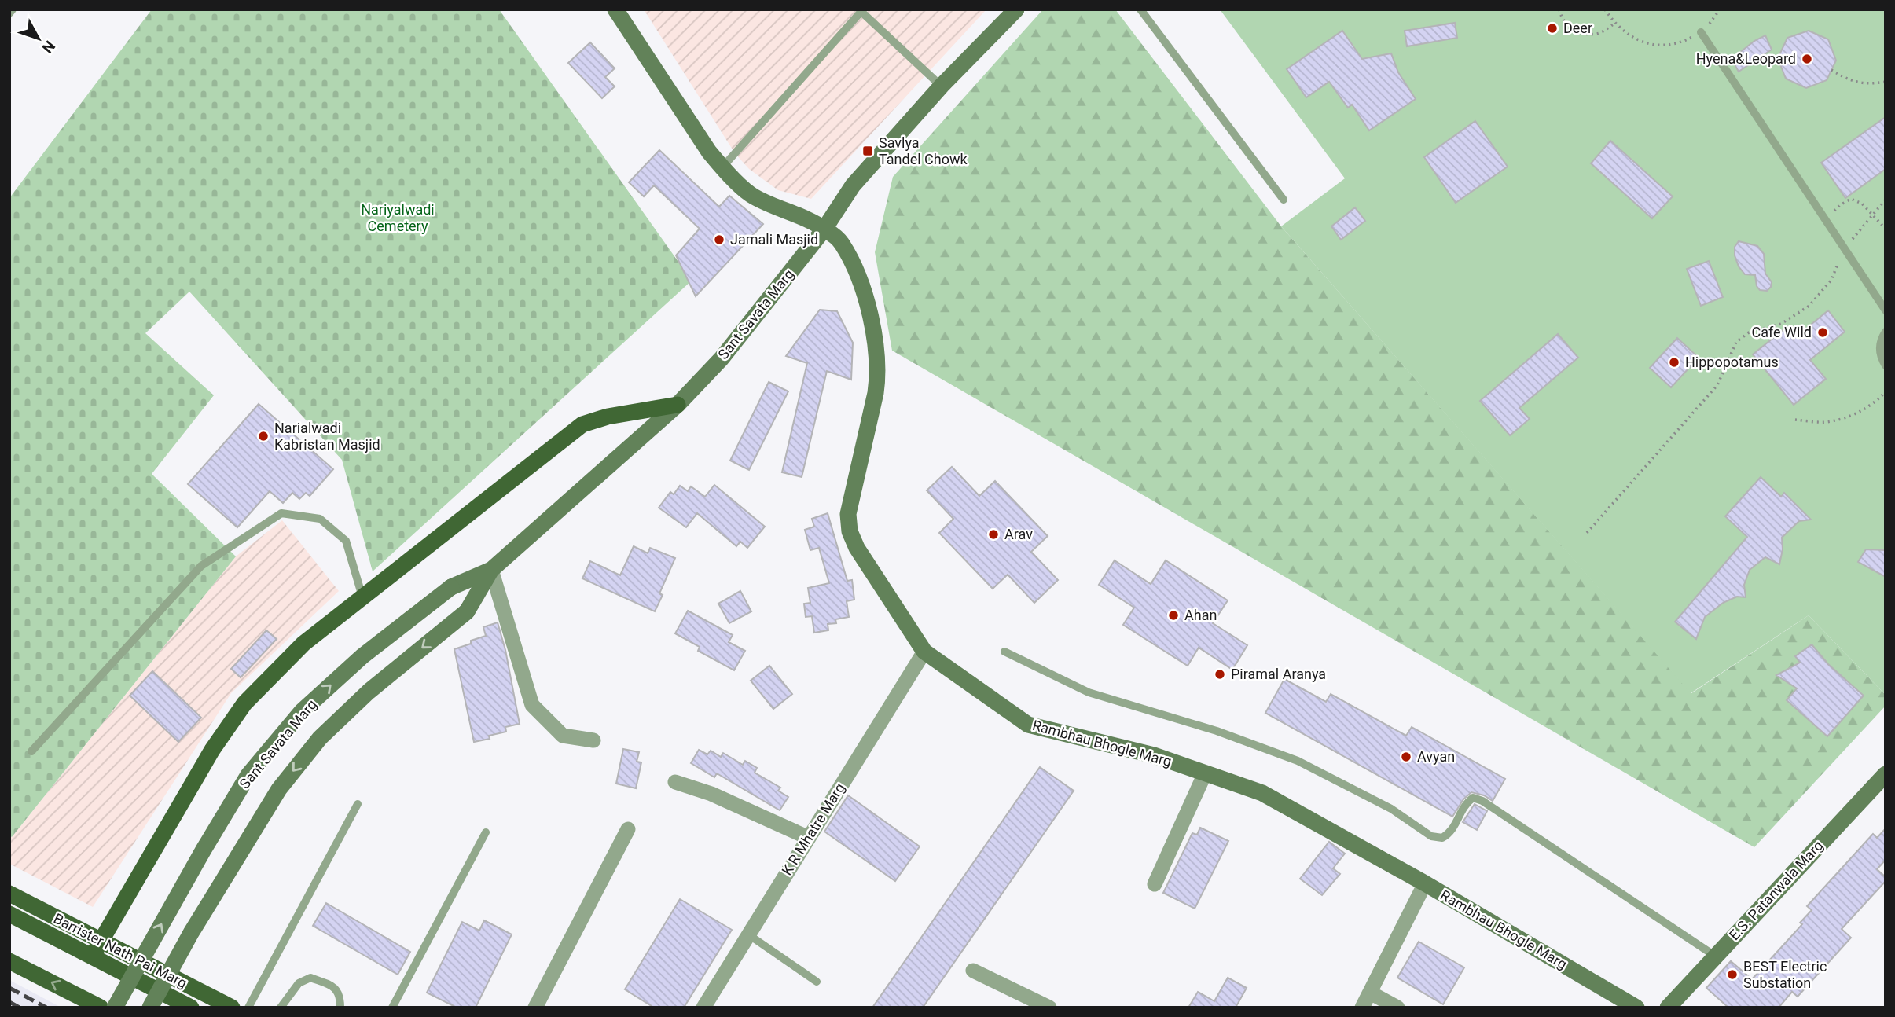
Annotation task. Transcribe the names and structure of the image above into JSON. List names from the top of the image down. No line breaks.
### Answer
{"streets":{"main road":["Barrister Nath Pai Marg"],"street":["Sant Savata Marg","Rambhau Bhogle Marg","K R Mhatre Marg","E.S. Patanwala Marg"]},"crossings":[["Sant Savata Marg","Rambhau Bhogle Marg"],["Rambhau Bhogle Marg","K R Mhatre Marg"]],"parks":["Nariyalwadi Cemetery"],"places":{"other":["Deer","Hyena&Leopard","Jamali Masjid","Cafe Wild","Hippopotamus","Narialwadi Kabristan Masjid","Arav","Ahan","Piramal Aranya","Avyan","BEST Electric Substation"],"transit":["Savlya Tandel Chowk"]},"north":"bottom right"}
